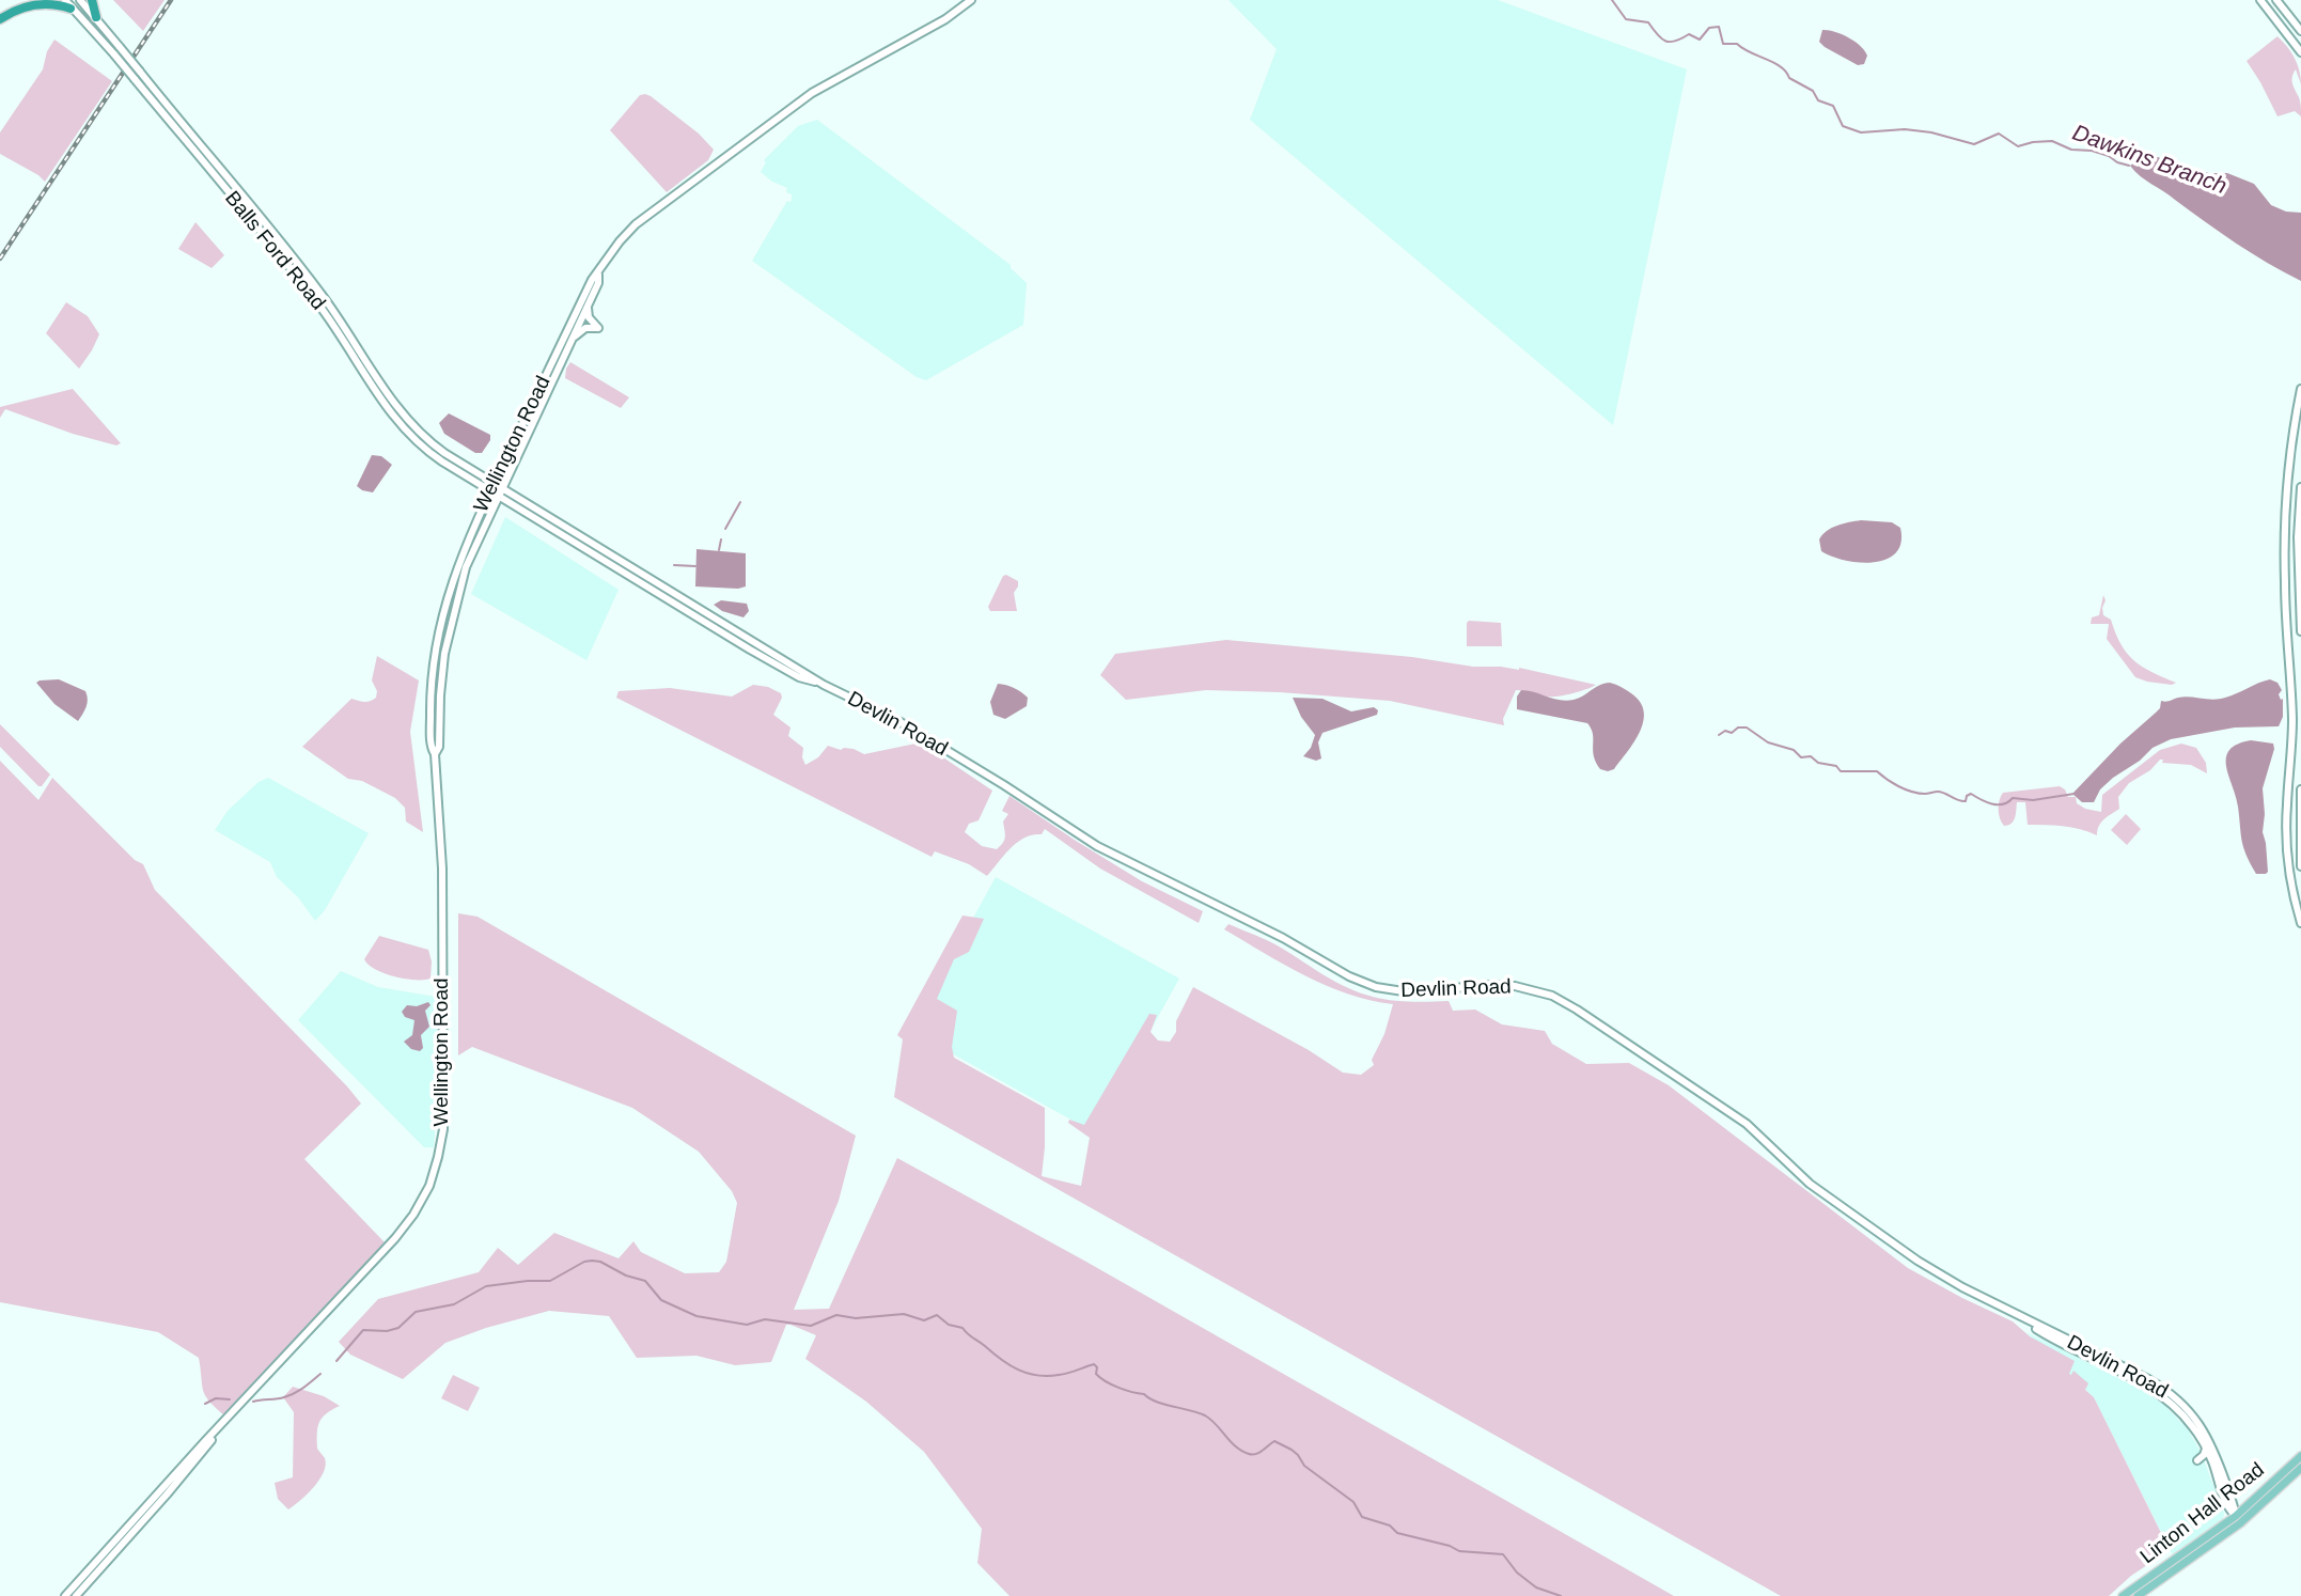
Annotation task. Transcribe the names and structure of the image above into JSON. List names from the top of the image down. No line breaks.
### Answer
{"streets":{"main road":["Balls Ford Road","Wellington Road","Devlin Road","Linton Hall Road"]},"crossings":[["Balls Ford Road","Wellington Road"],["Balls Ford Road","Devlin Road"],["Wellington Road","Devlin Road"],["Devlin Road","Linton Hall Road"]],"water":["Dawkins Branch"]}
